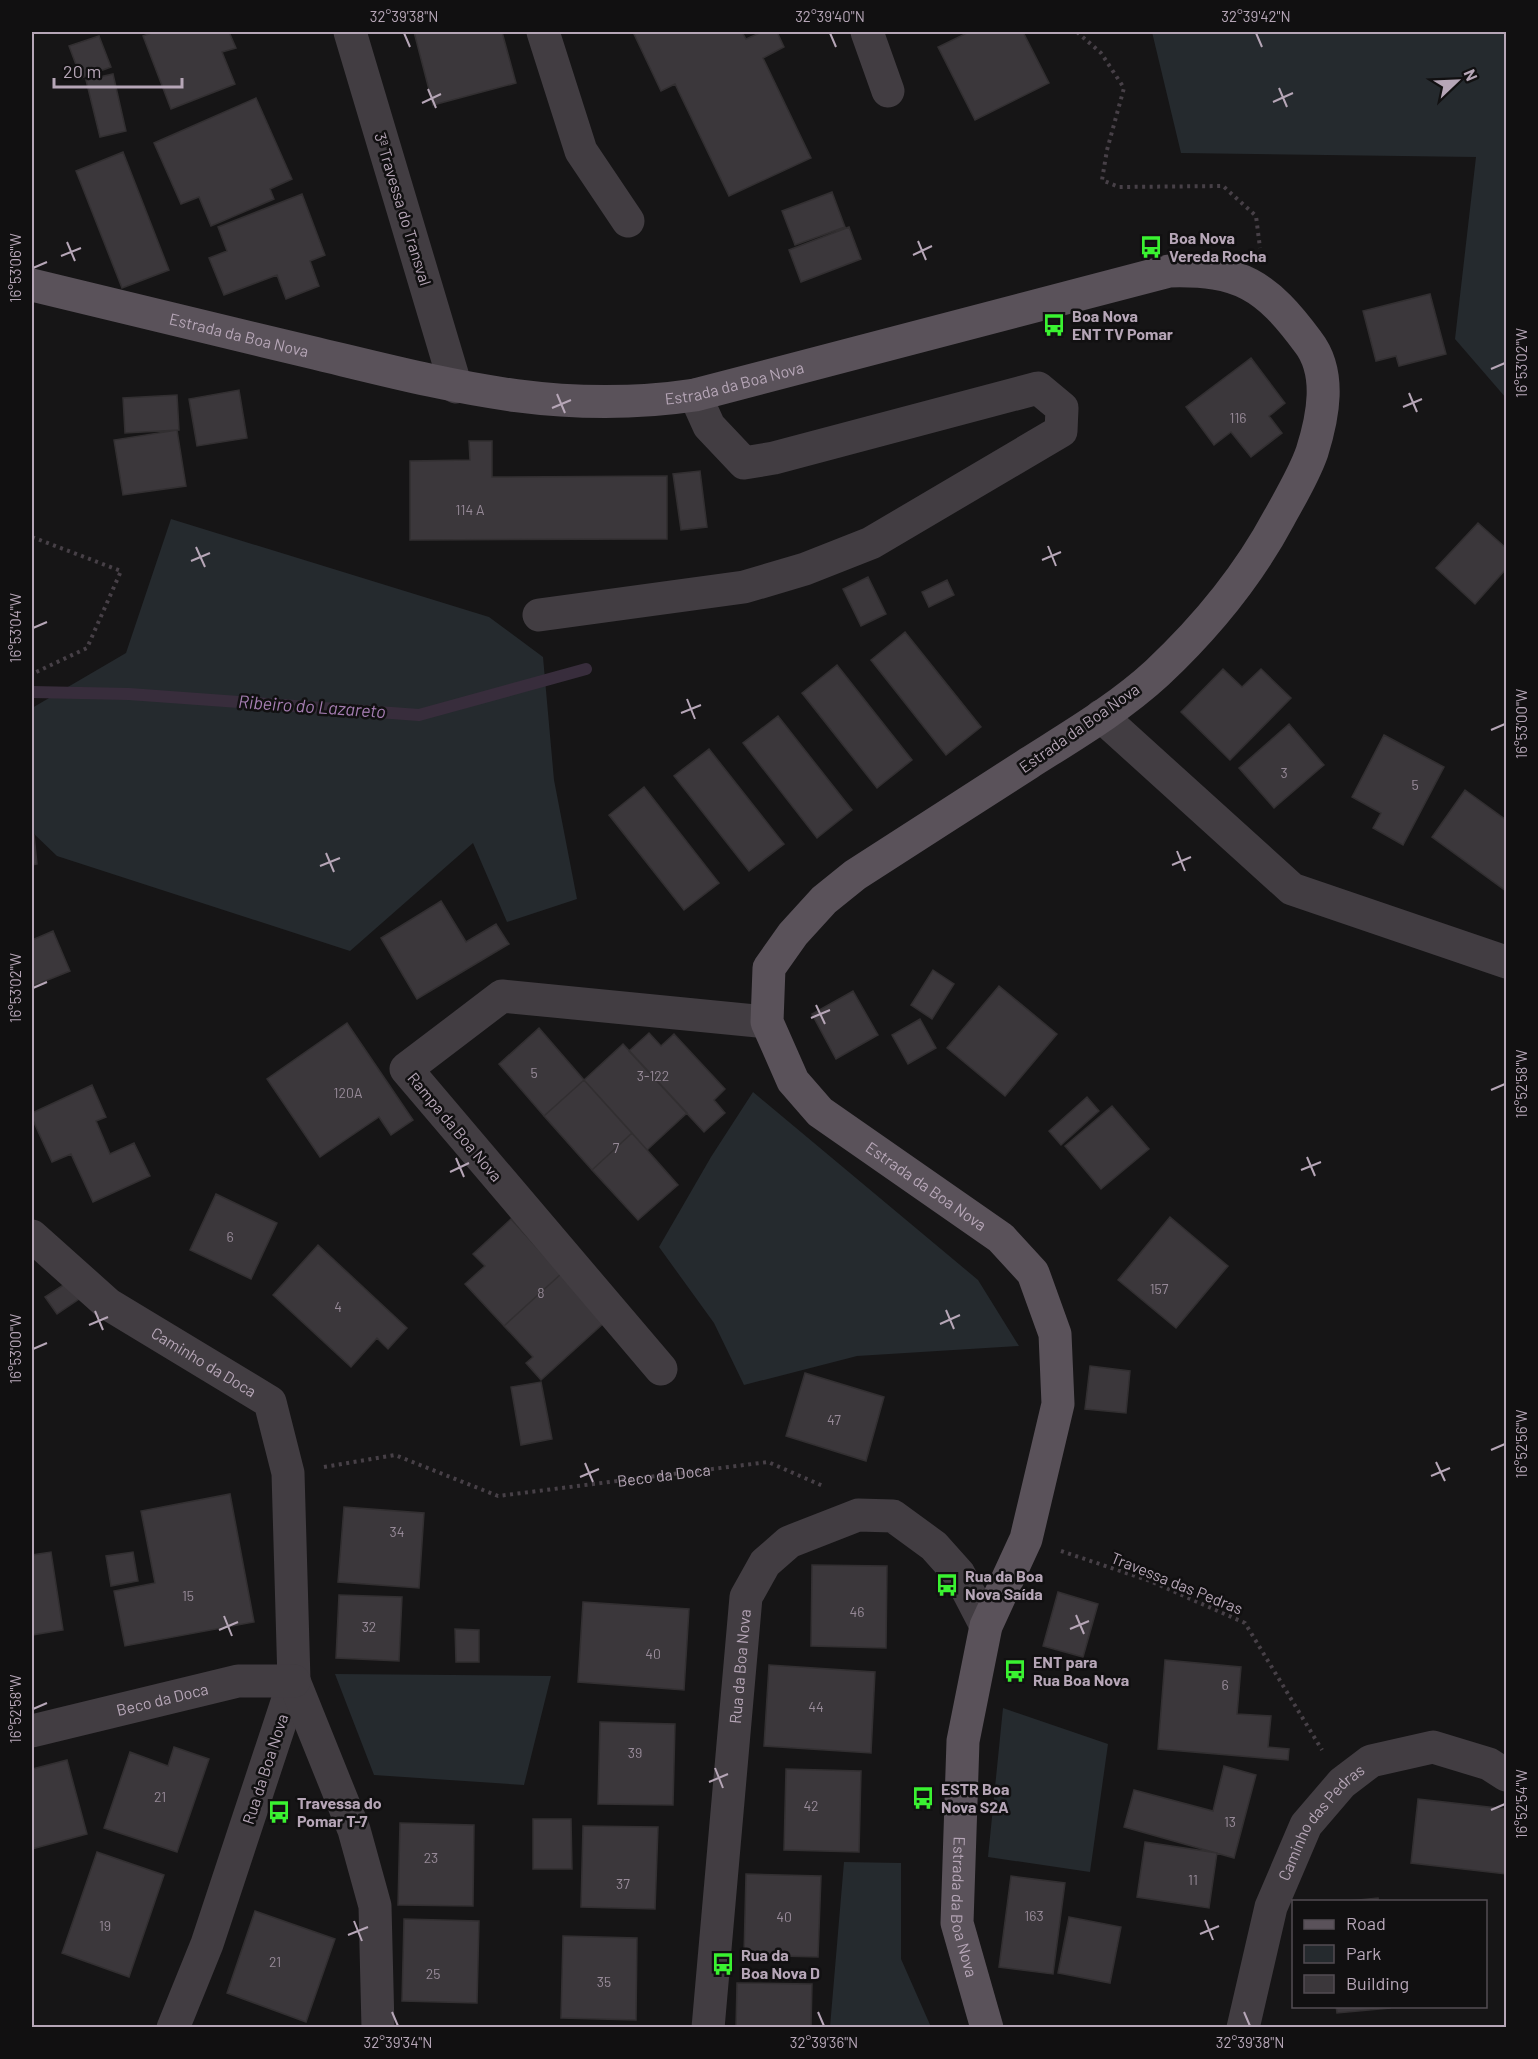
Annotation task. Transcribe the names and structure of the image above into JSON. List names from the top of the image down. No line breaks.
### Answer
{"streets":{"main road":["Estrada da Boa Nova"],"street":["3ª Travessa do Transval","Rampa da Boa Nova","Caminho da Doca","Beco da Doca","Rua da Boa Nova","Caminho das Pedras"],"path":["Travessa das Pedras"]},"crossings":[["3ª Travessa do Transval","Estrada da Boa Nova"],["Estrada da Boa Nova","Rampa da Boa Nova"],["Estrada da Boa Nova","Travessa das Pedras"],["Estrada da Boa Nova","Rua da Boa Nova"],["Caminho da Doca","Beco da Doca"],["Caminho da Doca","Rua da Boa Nova"],["Beco da Doca","Rua da Boa Nova"],["Travessa das Pedras","Caminho das Pedras"]],"water":["Ribeiro do Lazareto"],"places":{"bus stop":["Boa Nova Vereda Rocha","Boa Nova ENT TV Pomar","Rua da Boa Nova Saída","ENT para Rua Boa Nova","ESTR Boa Nova S2A","Travessa do Pomar T-7","Rua da Boa Nova D"]},"house_numbers":["116","114 A","3","5","5","3-122","120A","7","6","157","8","4","47","34","15","46","32","40","6","44","39","21","42","13","23","11","37","163","40","19","21","25","35"],"legend":["Road","Park","Building"],"scale_bar":"20 m","north":"top right","coordinates":["32°39'38\"N","32°39'40\"N","32°39'42\"N","16°53'06\"W","16°53'02\"W","16°53'04\"W","16°53'00\"W","16°52'58\"W","16°52'56\"W","16°52'54\"W","32°39'34\"N","32°39'36\"N"]}
